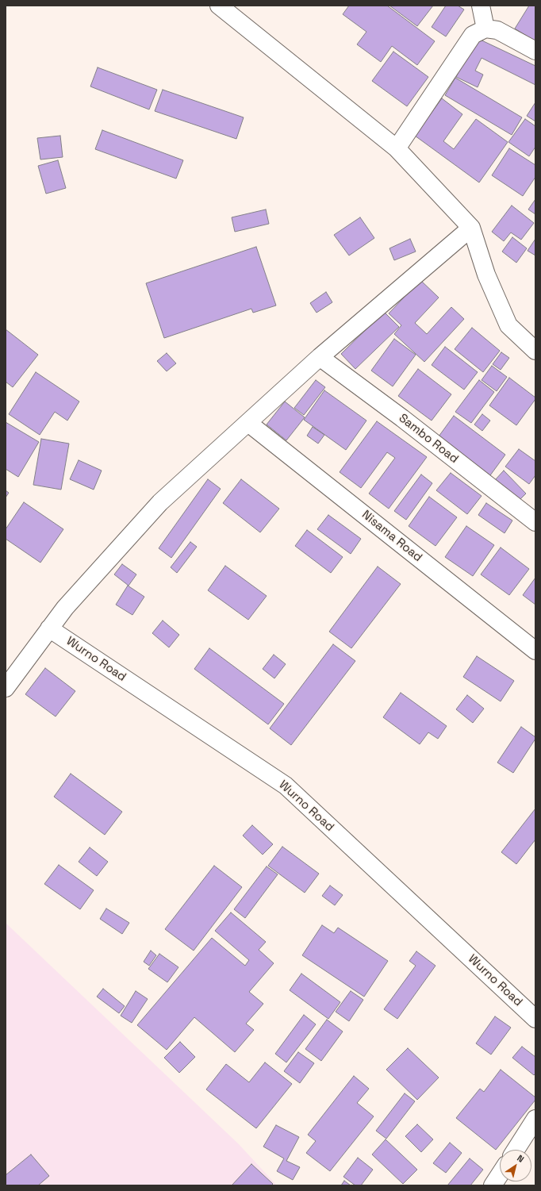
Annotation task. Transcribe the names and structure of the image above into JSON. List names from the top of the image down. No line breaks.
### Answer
{"streets":{"street":["Sambo Road","Nisama Road","Wurno Road"]},"north":"top right"}
